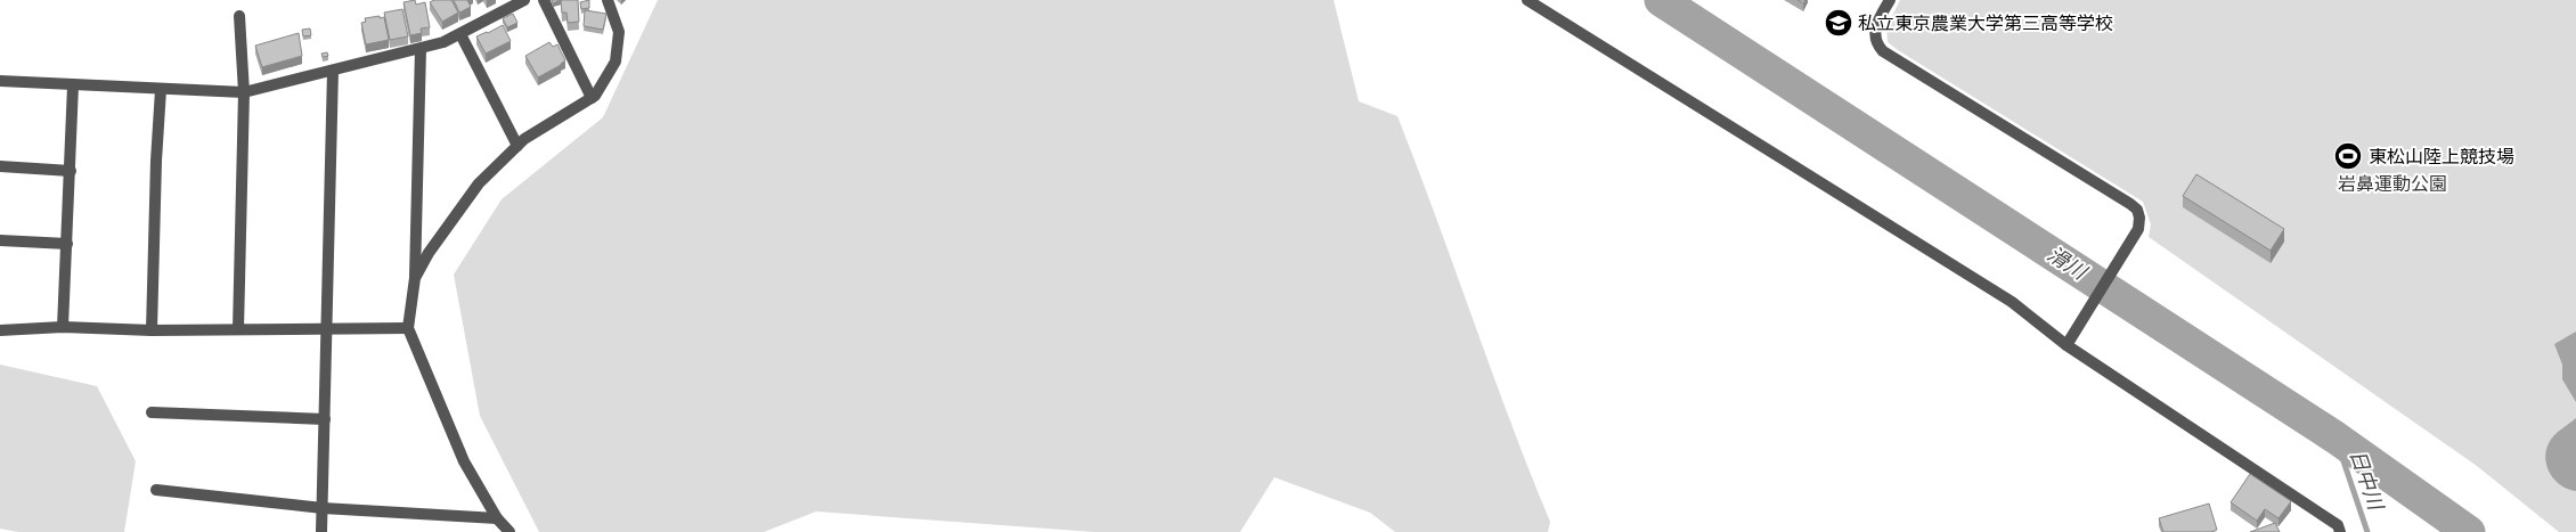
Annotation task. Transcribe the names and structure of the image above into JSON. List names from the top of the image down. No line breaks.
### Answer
{"water":["滑川","日中川"],"parks":["岩鼻運動公園"],"places":{"school or university":["私立東京農業大学第三高等学校"],"sports":["東松山陸上競技場"]}}
